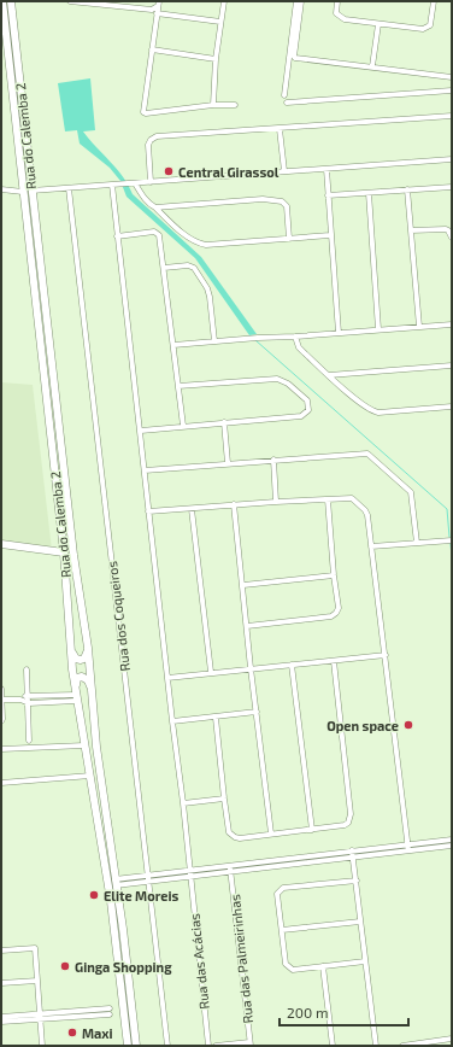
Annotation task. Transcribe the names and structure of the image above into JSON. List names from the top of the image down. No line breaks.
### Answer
{"streets":{"main road":["Rua do Calemba 2"],"street":["Rua dos Coqueiros","Rua das Palmeirinhas","Rua das Acácias"]},"places":["Central Girassol","Open space","Elite Moreis","Ginga Shopping","Maxi"],"scale_bar":"200 m"}
